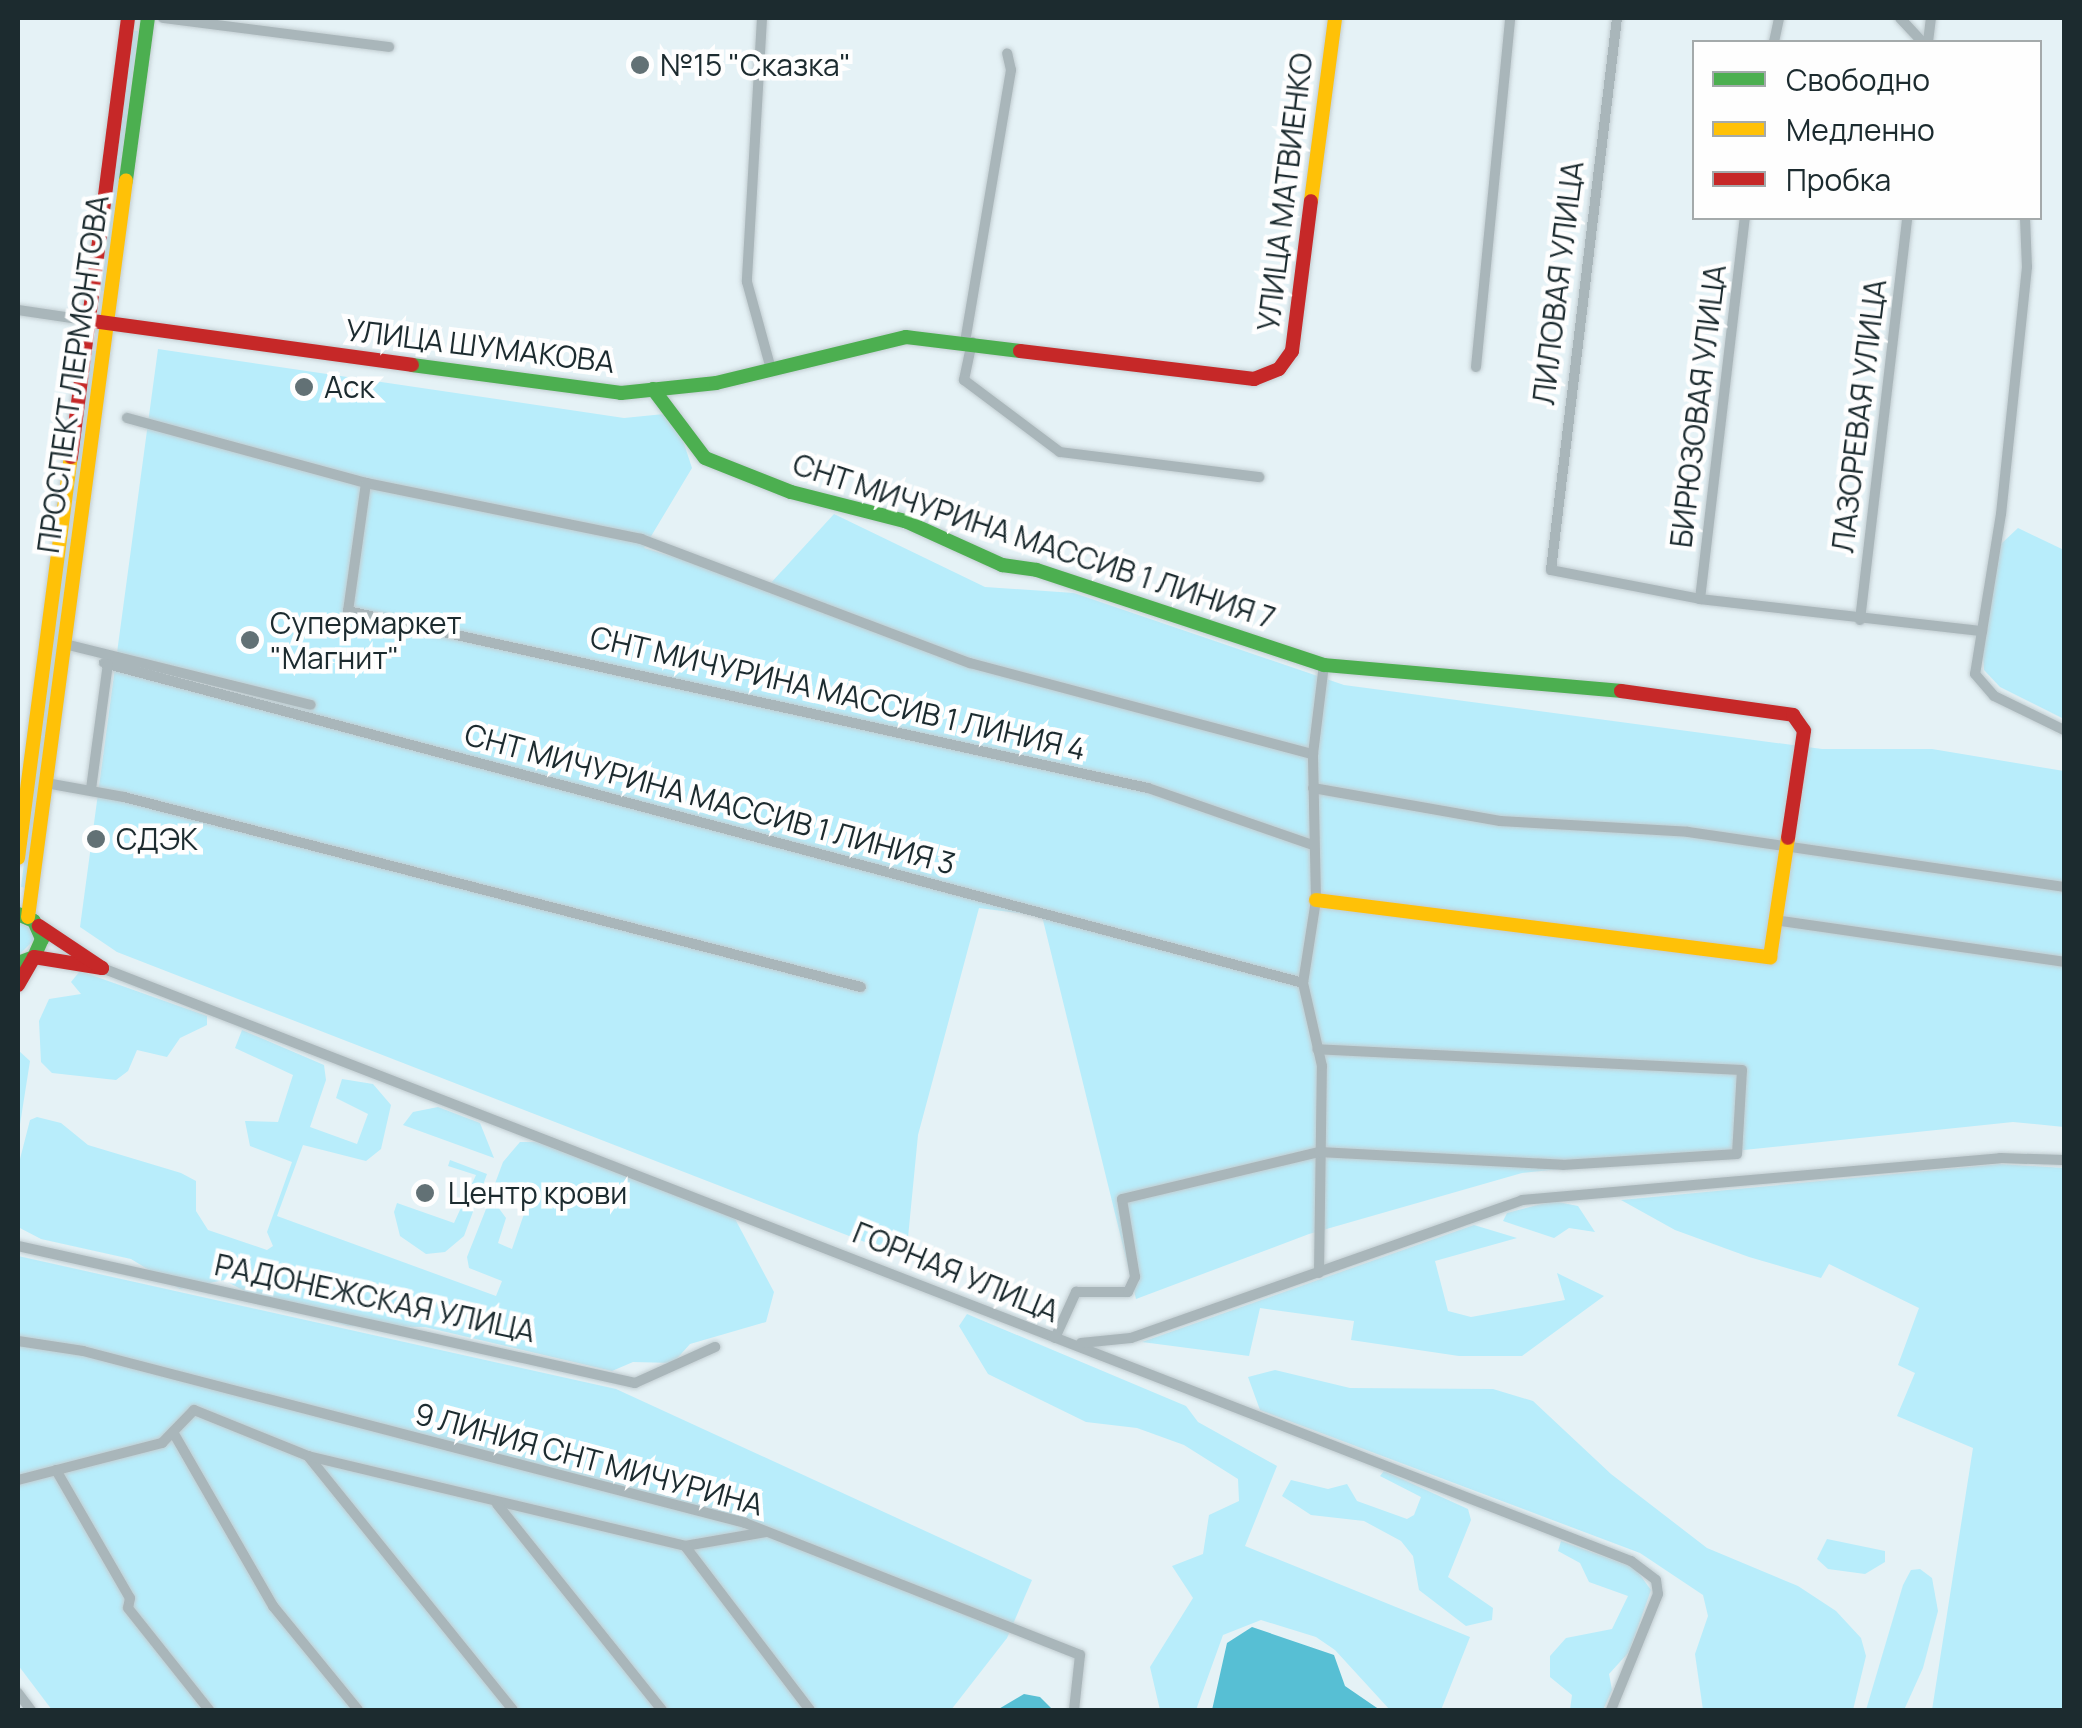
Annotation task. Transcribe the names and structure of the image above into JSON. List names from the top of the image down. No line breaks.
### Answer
{"streets":{"street":["УЛИЦА МАТВИЕНКО","ЛИЛОВАЯ УЛИЦА","УЛИЦА ШУМАКОВА","ПРОСПЕКТ ЛЕРМОНТОВА","БИРЮЗОВАЯ УЛИЦА","ЛАЗОРЕВАЯ УЛИЦА","СНТ МИЧУРИНА МАССИВ 1 ЛИНИЯ 7","СНТ МИЧУРИНА МАССИВ 1 ЛИНИЯ 4","СНТ МИЧУРИНА МАССИВ 1 ЛИНИЯ 3","ГОРНАЯ УЛИЦА","РАДОНЕЖСКАЯ УЛИЦА","9 ЛИНИЯ СНТ МИЧУРИНА"]},"crossings":[["УЛИЦА МАТВИЕНКО","УЛИЦА ШУМАКОВА"],["ЛИЛОВАЯ УЛИЦА","БИРЮЗОВАЯ УЛИЦА"],["УЛИЦА ШУМАКОВА","ПРОСПЕКТ ЛЕРМОНТОВА"],["УЛИЦА ШУМАКОВА","СНТ МИЧУРИНА МАССИВ 1 ЛИНИЯ 7"]],"places":["№15 \"Сказка\"","Аск","Супермаркет \"Магнит\"","СДЭК","Центр крови"],"legend":["Свободно","Медленно","Пробка"]}
